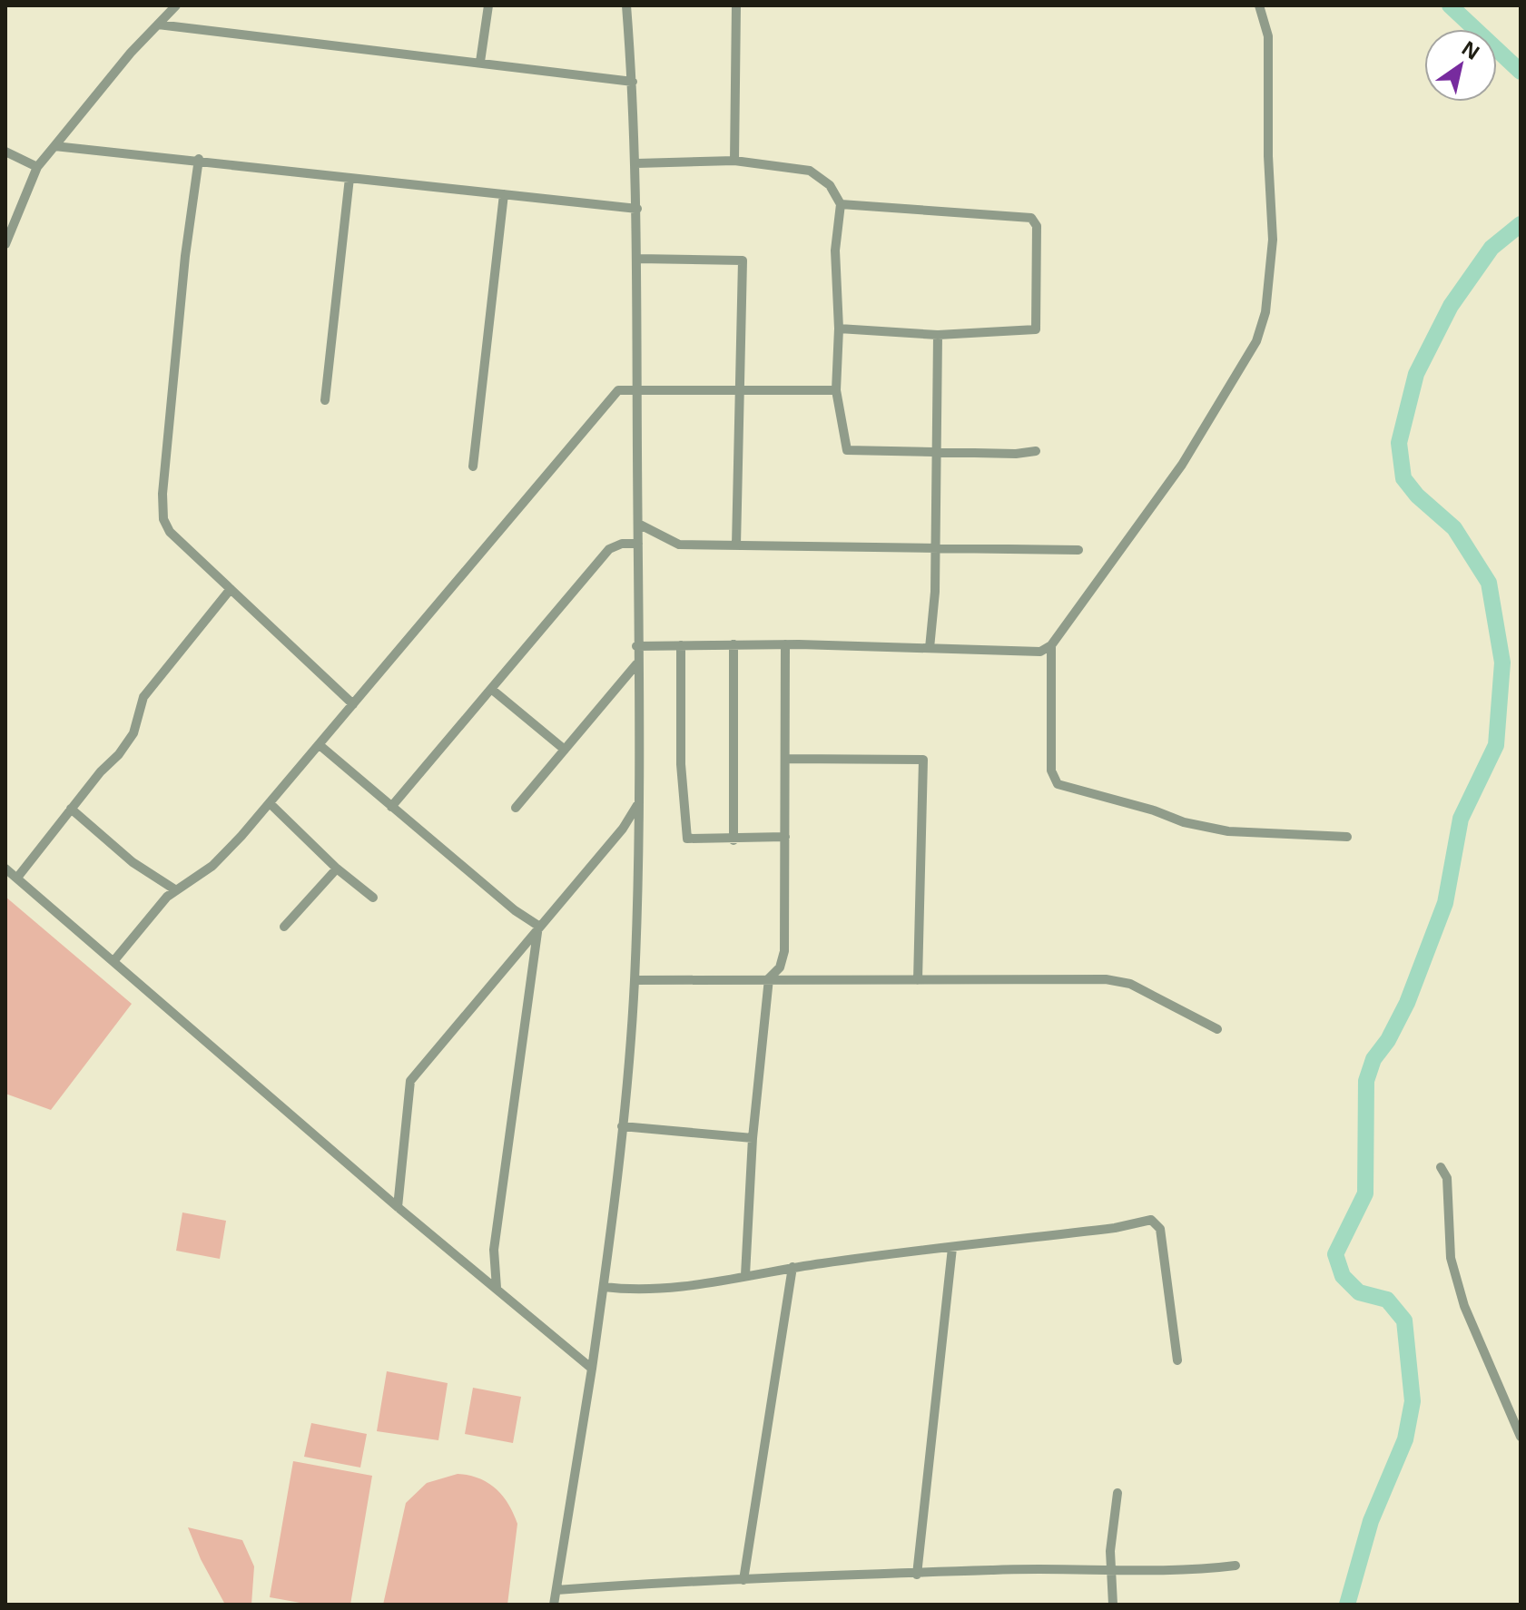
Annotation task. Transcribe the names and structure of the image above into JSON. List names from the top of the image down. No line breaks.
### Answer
{"north":"top right"}
